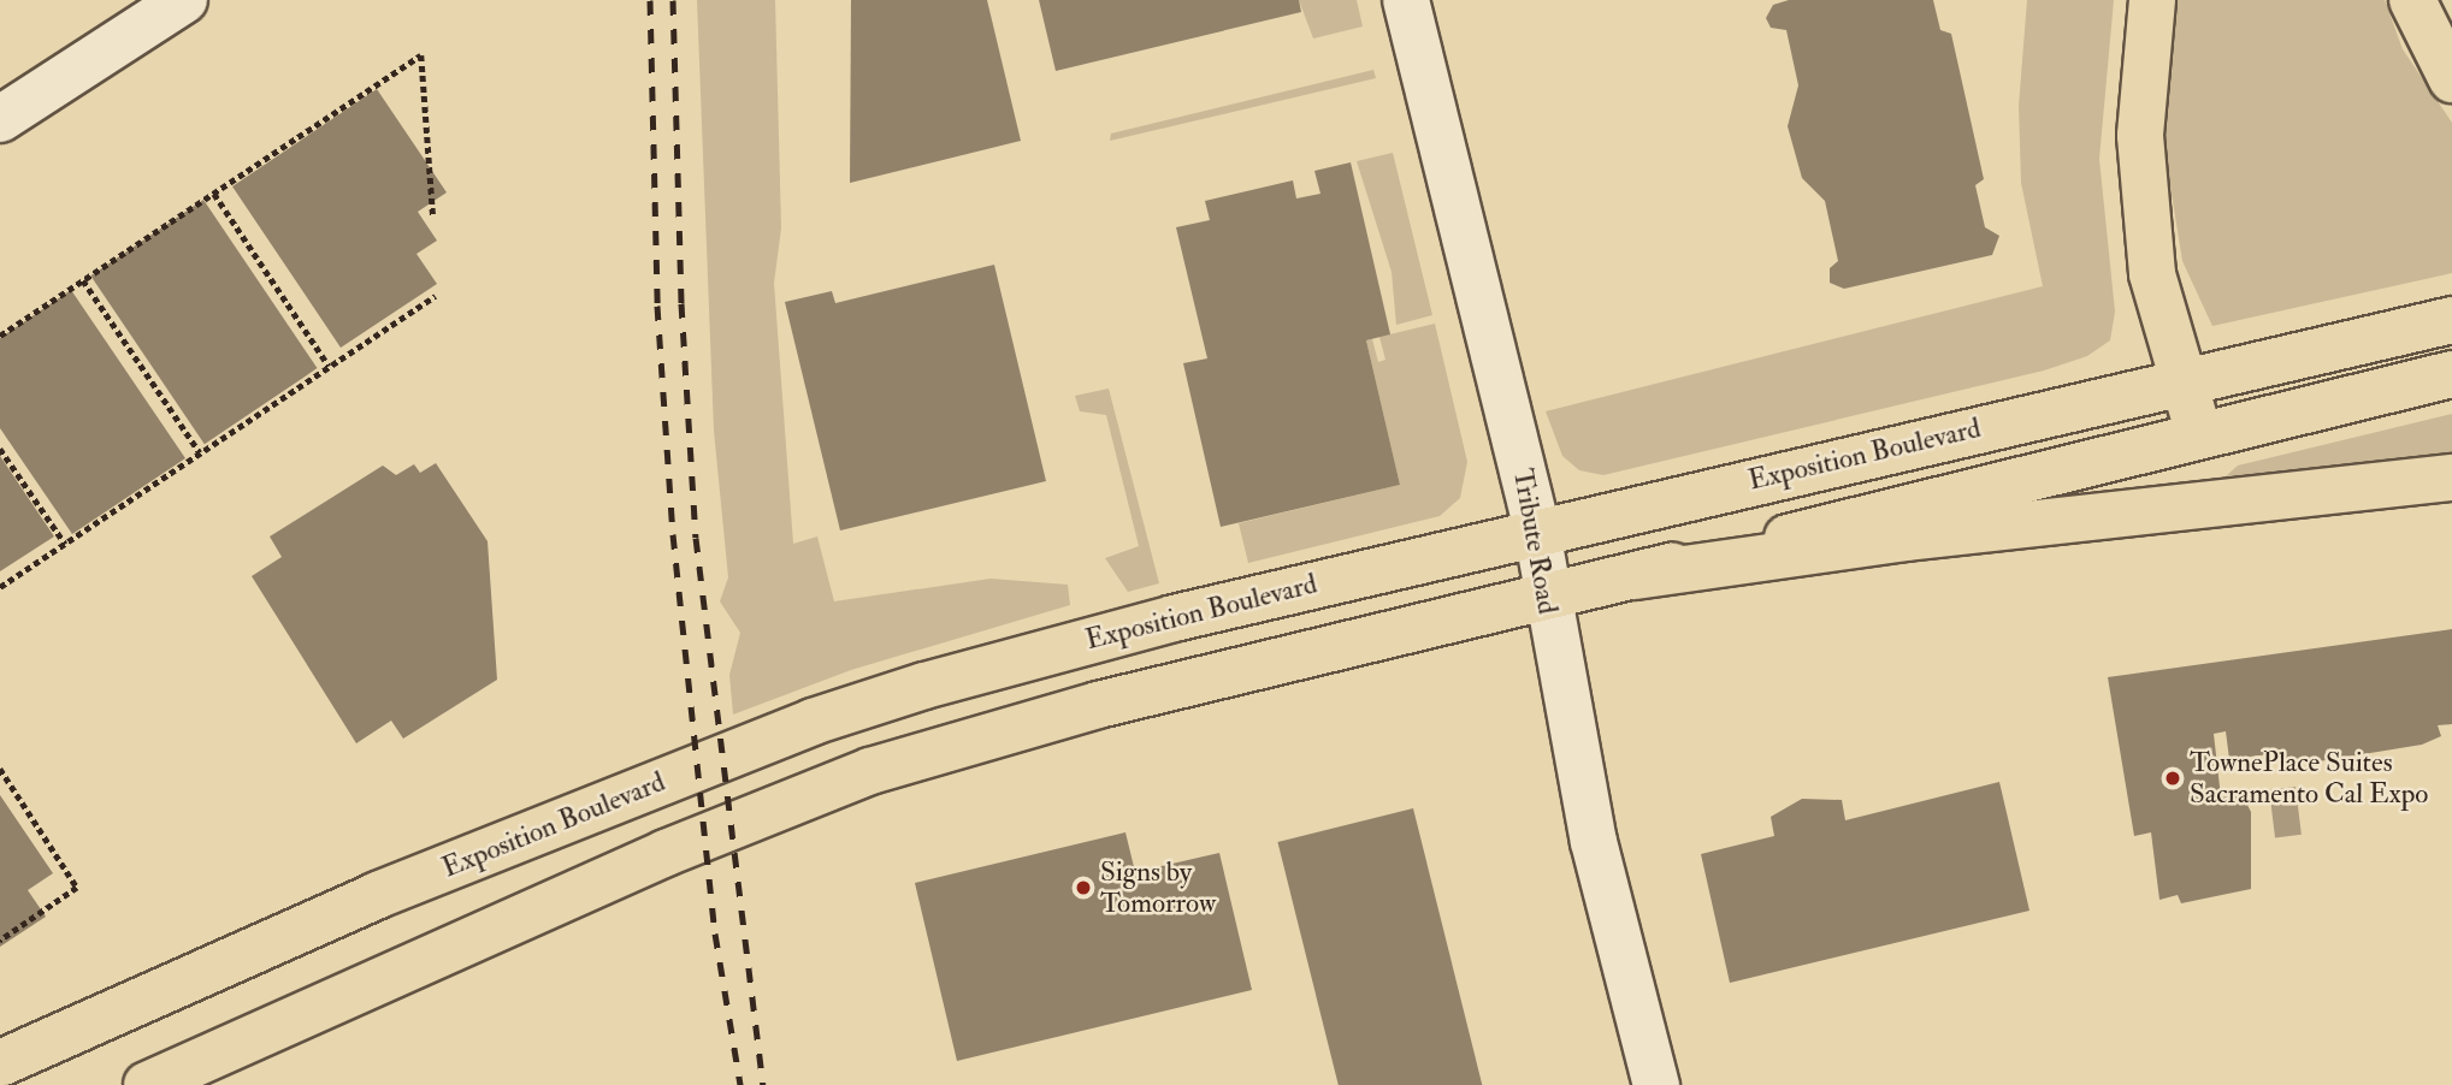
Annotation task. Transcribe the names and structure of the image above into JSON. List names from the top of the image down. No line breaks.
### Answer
{"streets":{"main road":["Exposition Boulevard"],"street":["Tribute Road"]},"crossings":[["Exposition Boulevard","Tribute Road"]],"places":["TownePlace Suites Sacramento Cal Expo","Signs by Tomorrow"]}
